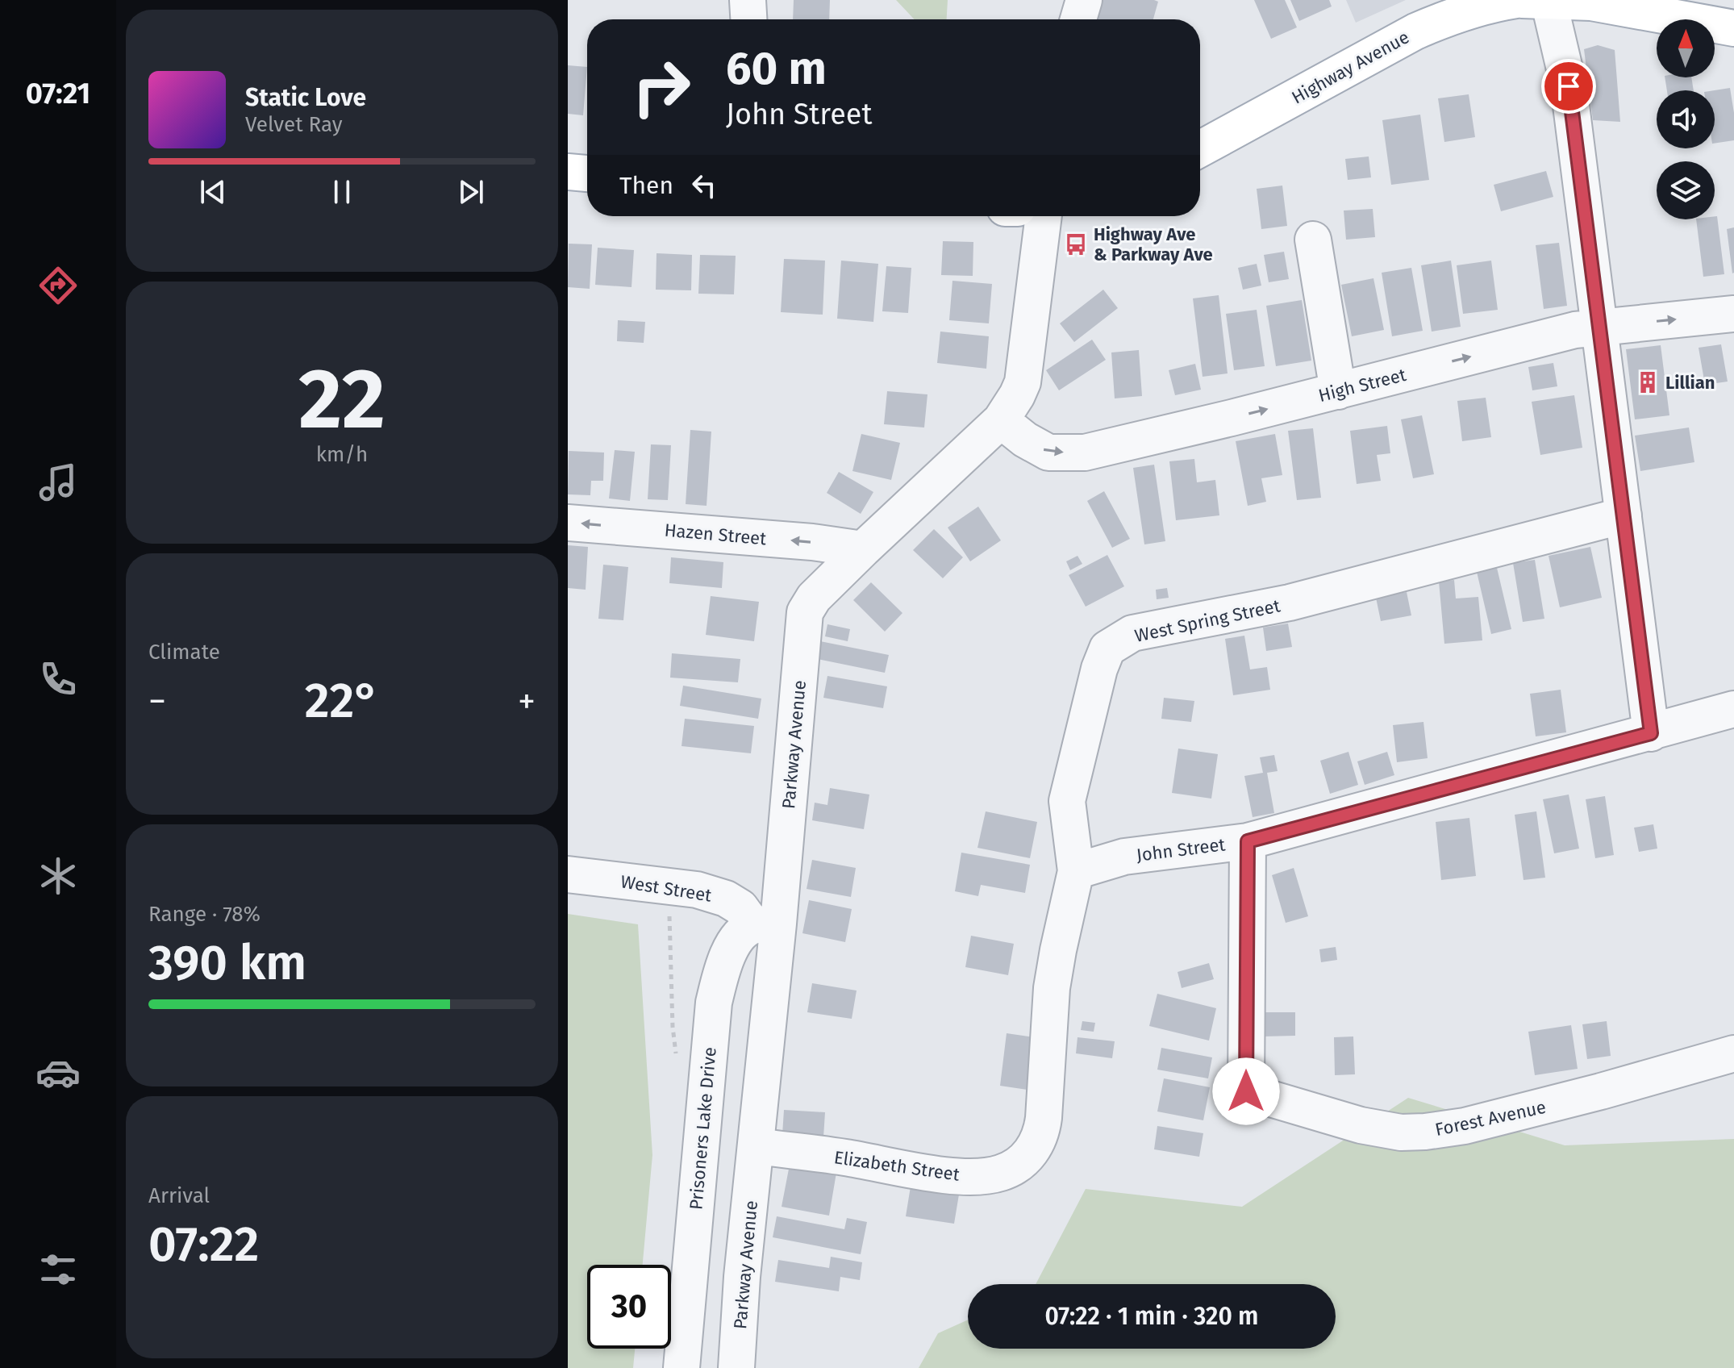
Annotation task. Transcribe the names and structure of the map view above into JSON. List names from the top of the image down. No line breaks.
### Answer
{"streets":{"main road":["Highway Avenue"],"street":["High Street","Hazen Street","West Spring Street","Parkway Avenue","John Street","West Street","Forest Avenue","Prisoners Lake Drive","Elizabeth Street"]},"crossings":[["High Street","Parkway Avenue"],["Hazen Street","Parkway Avenue"],["West Spring Street","John Street"],["West Spring Street","Elizabeth Street"],["Parkway Avenue","West Street"],["Parkway Avenue","Prisoners Lake Drive"],["Parkway Avenue","Elizabeth Street"],["John Street","Forest Avenue"],["West Street","Prisoners Lake Drive"]],"one_way":["High Street","Hazen Street"],"places":{"bus stop":["Highway Ave & Parkway Ave"],"building":["Lillian"]},"north":"top","page":{"tabs":"07:21","turn":["60 m","John Street"],"song":["Static Love","Velvet Ray"],"then":"Then","tile":[["22","km/h"],"Climate",["Range · 78%","390 km"],["Arrival","07:22"]],"heat":["−","22°","+"],"limit":"30","trip":"07:22 · 1 min · 320 m"}}
